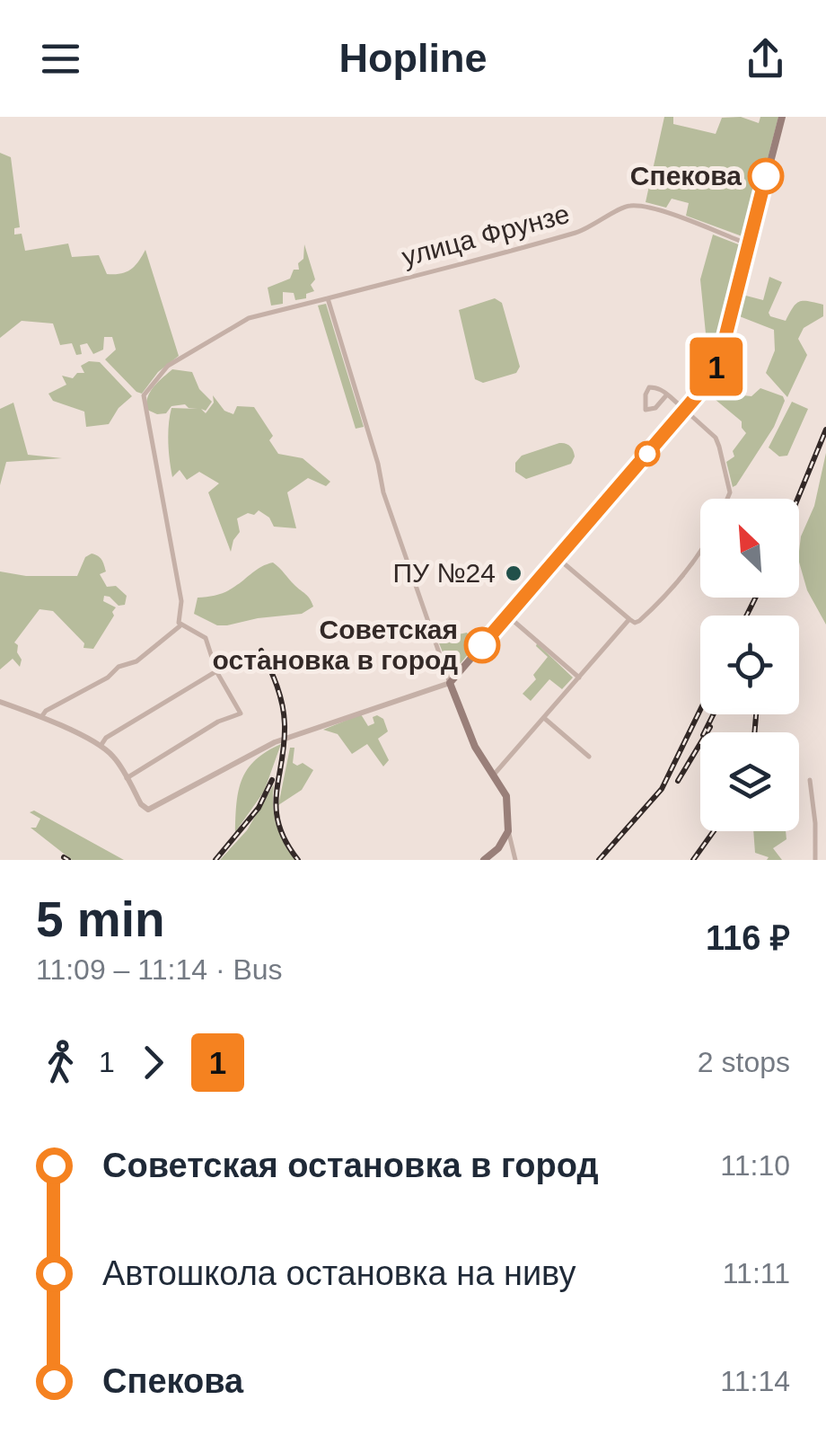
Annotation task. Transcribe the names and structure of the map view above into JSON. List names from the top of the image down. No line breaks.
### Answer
{"streets":{"street":["улица Фрунзе"]},"places":["Спекова","ПУ №24","Советская остановка в город"],"lines":["bus line 1"],"north":"top left","page":{"header":"Hopline","on_map":"1","heading":["5 min","11:09 – 11:14 · Bus","116 ₽"],"legs":["1","1","2 stops"],"list":[{"name":"Советская остановка в город","value":"11:10"},{"name":"Автошкола остановка на ниву","value":"11:11"},{"name":"Спекова","value":"11:14"}]}}
